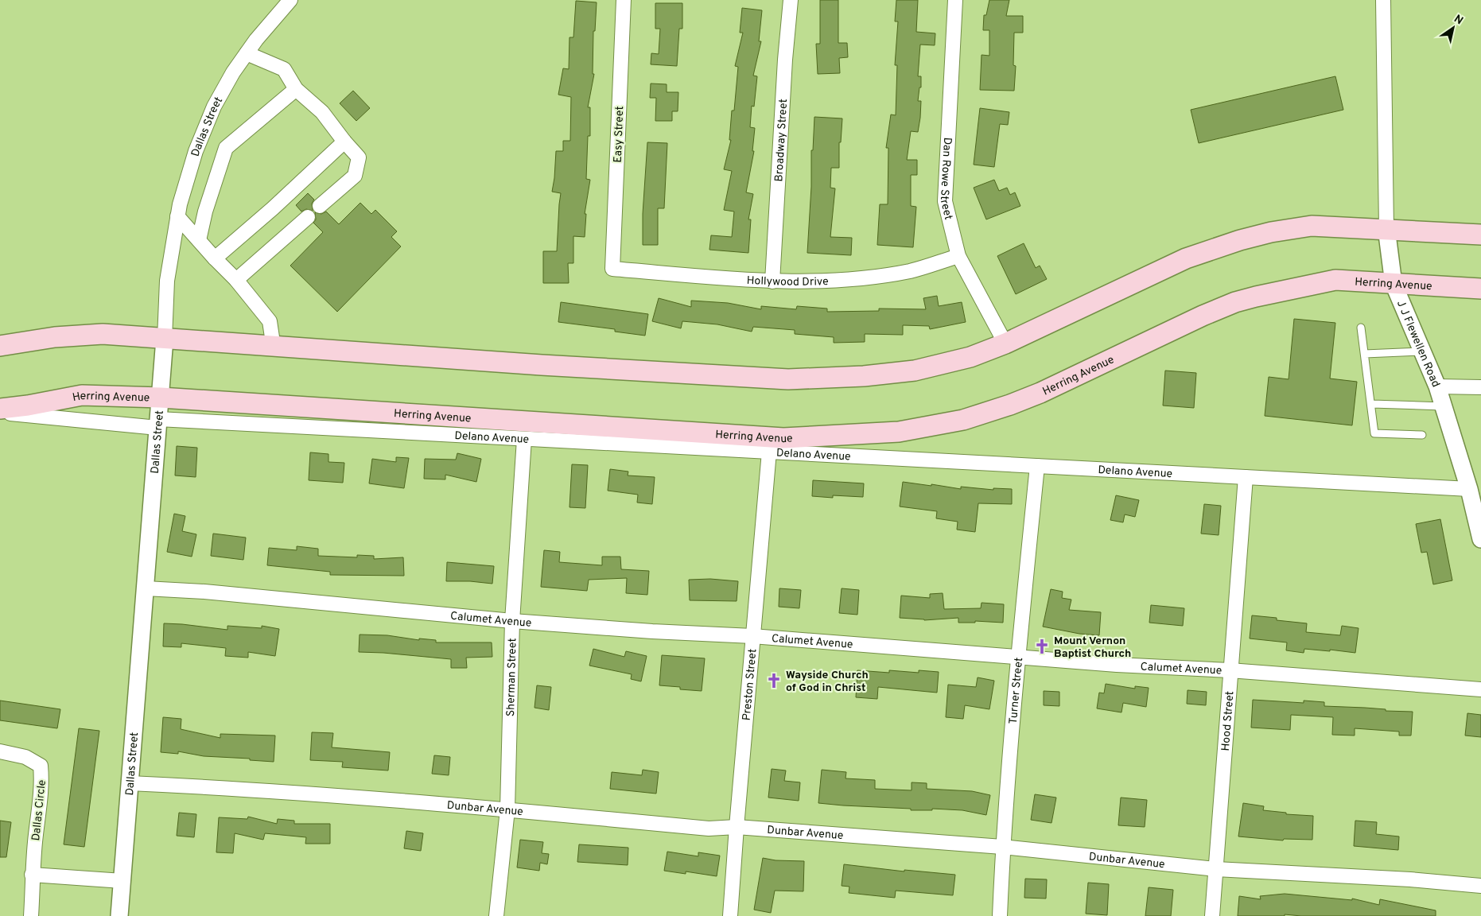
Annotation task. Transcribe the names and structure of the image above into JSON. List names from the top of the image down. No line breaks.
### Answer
{"streets":{"main road":["Herring Avenue"],"street":["Dallas Street","Easy Street","Broadway Street","Dan Rowe Street","Hollywood Drive","J J Flewellen Road","Delano Avenue","Calumet Avenue","Sherman Street","Preston Street","Turner Street","Hood Street","Dunbar Avenue","Dallas Circle"]},"crossings":[["Dallas Street","Herring Avenue"],["Dallas Street","Delano Avenue"],["Dallas Street","Calumet Avenue"],["Dallas Street","Dunbar Avenue"],["Easy Street","Hollywood Drive"],["Broadway Street","Hollywood Drive"],["Dan Rowe Street","Hollywood Drive"],["Herring Avenue","J J Flewellen Road"],["J J Flewellen Road","Delano Avenue"],["Delano Avenue","Sherman Street"],["Delano Avenue","Preston Street"],["Delano Avenue","Turner Street"],["Delano Avenue","Hood Street"],["Calumet Avenue","Sherman Street"],["Calumet Avenue","Preston Street"],["Calumet Avenue","Turner Street"],["Calumet Avenue","Hood Street"],["Sherman Street","Dunbar Avenue"],["Preston Street","Dunbar Avenue"],["Turner Street","Dunbar Avenue"],["Hood Street","Dunbar Avenue"]],"places":{"church":["Mount Vernon Baptist Church","Wayside Church of God in Christ"]},"north":"top right"}
